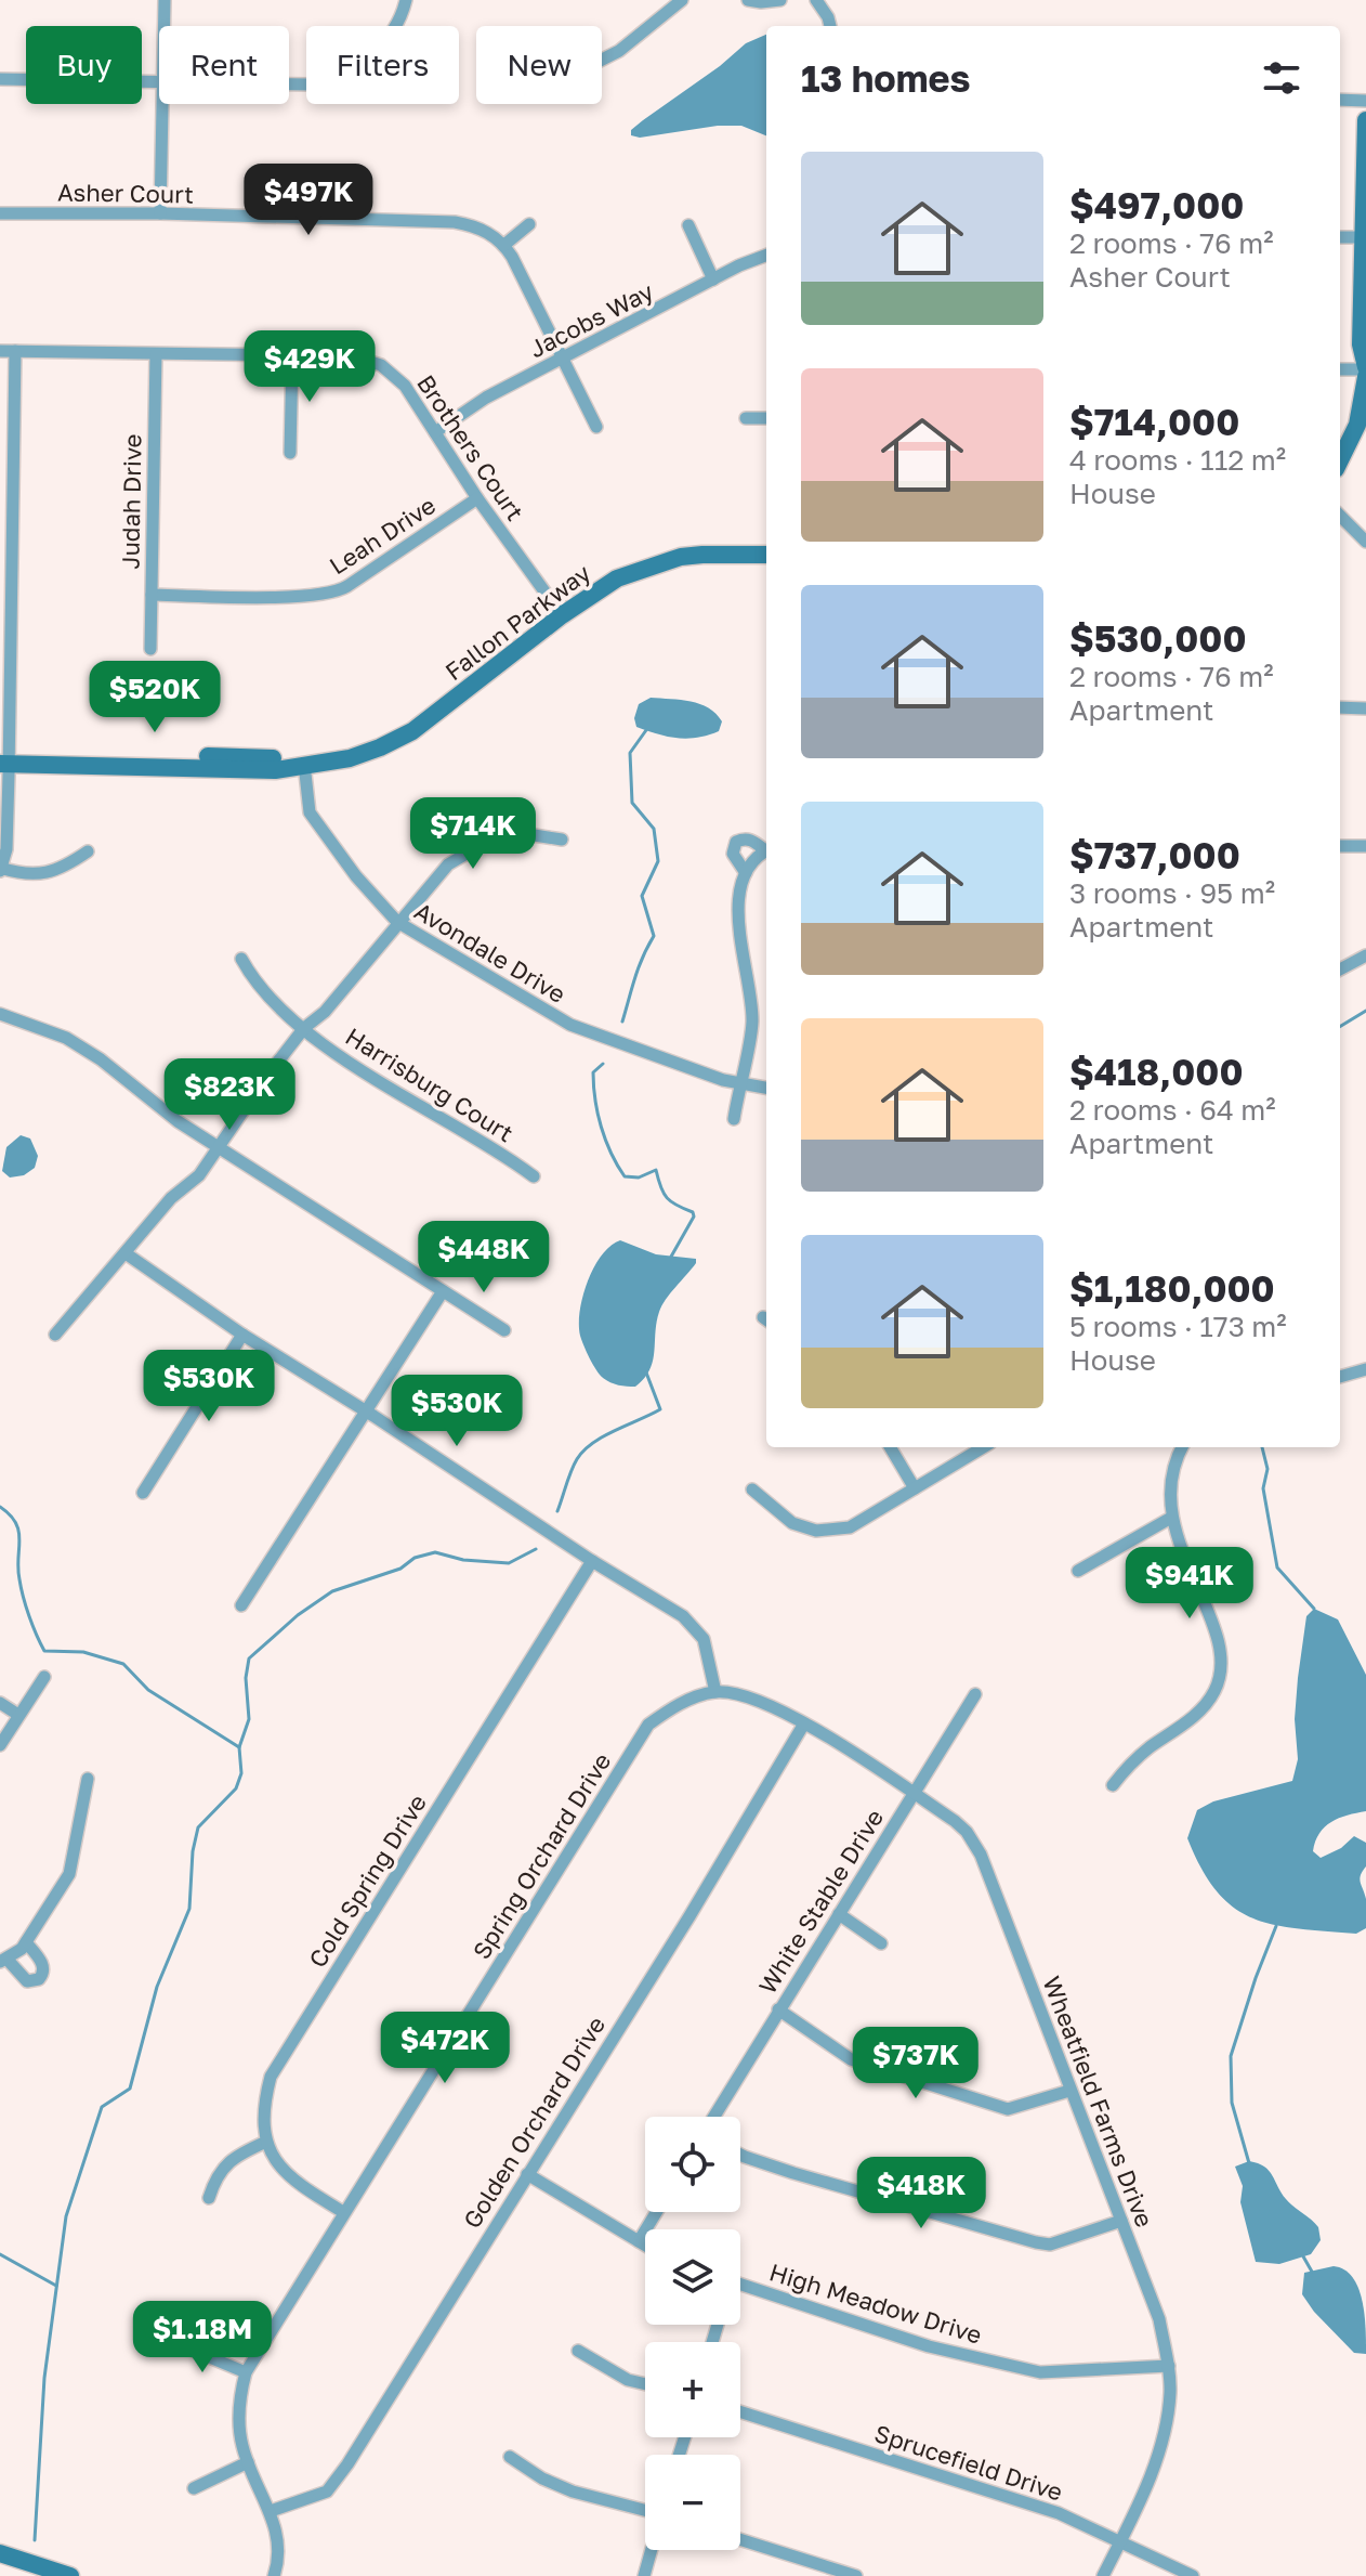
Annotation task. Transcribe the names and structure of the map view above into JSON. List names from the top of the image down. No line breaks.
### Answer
{"streets":{"street":["Asher Court","Jacobs Way","Brothers Court","Judah Drive","Leah Drive","Fallon Parkway","Avondale Drive","Harrisburg Court","Spring Orchard Drive","Cold Spring Drive","White Stable Drive","Wheatfield Farms Drive","Golden Orchard Drive","High Meadow Drive","Sprucefield Drive"]},"crossings":[["Jacobs Way","Brothers Court"],["Brothers Court","Judah Drive"],["Brothers Court","Leah Drive"],["Brothers Court","Fallon Parkway"],["Judah Drive","Leah Drive"],["Fallon Parkway","Avondale Drive"],["Spring Orchard Drive","Golden Orchard Drive"],["White Stable Drive","Wheatfield Farms Drive"],["Wheatfield Farms Drive","Golden Orchard Drive"],["Wheatfield Farms Drive","High Meadow Drive"],["Wheatfield Farms Drive","Sprucefield Drive"]],"page":{"chip":["Buy","Rent","Filters","New"],"heading":"13 homes","list":[{"name":"$497,000","note":"2 rooms · 76 m² · Asher Court"},{"name":"$714,000","note":"4 rooms · 112 m² · House"},{"name":"$530,000","note":"2 rooms · 76 m² · Apartment"},{"name":"$737,000","note":"3 rooms · 95 m² · Apartment"},{"name":"$418,000","note":"2 rooms · 64 m² · Apartment"},{"name":"$1,180,000","note":"5 rooms · 173 m² · House"}],"price":["$497K","$429K","$520K","$714K","$823K","$448K","$530K","$530K","$941K","$472K","$737K","$418K","$1.18M"],"map_buttons":["+","−"]}}
